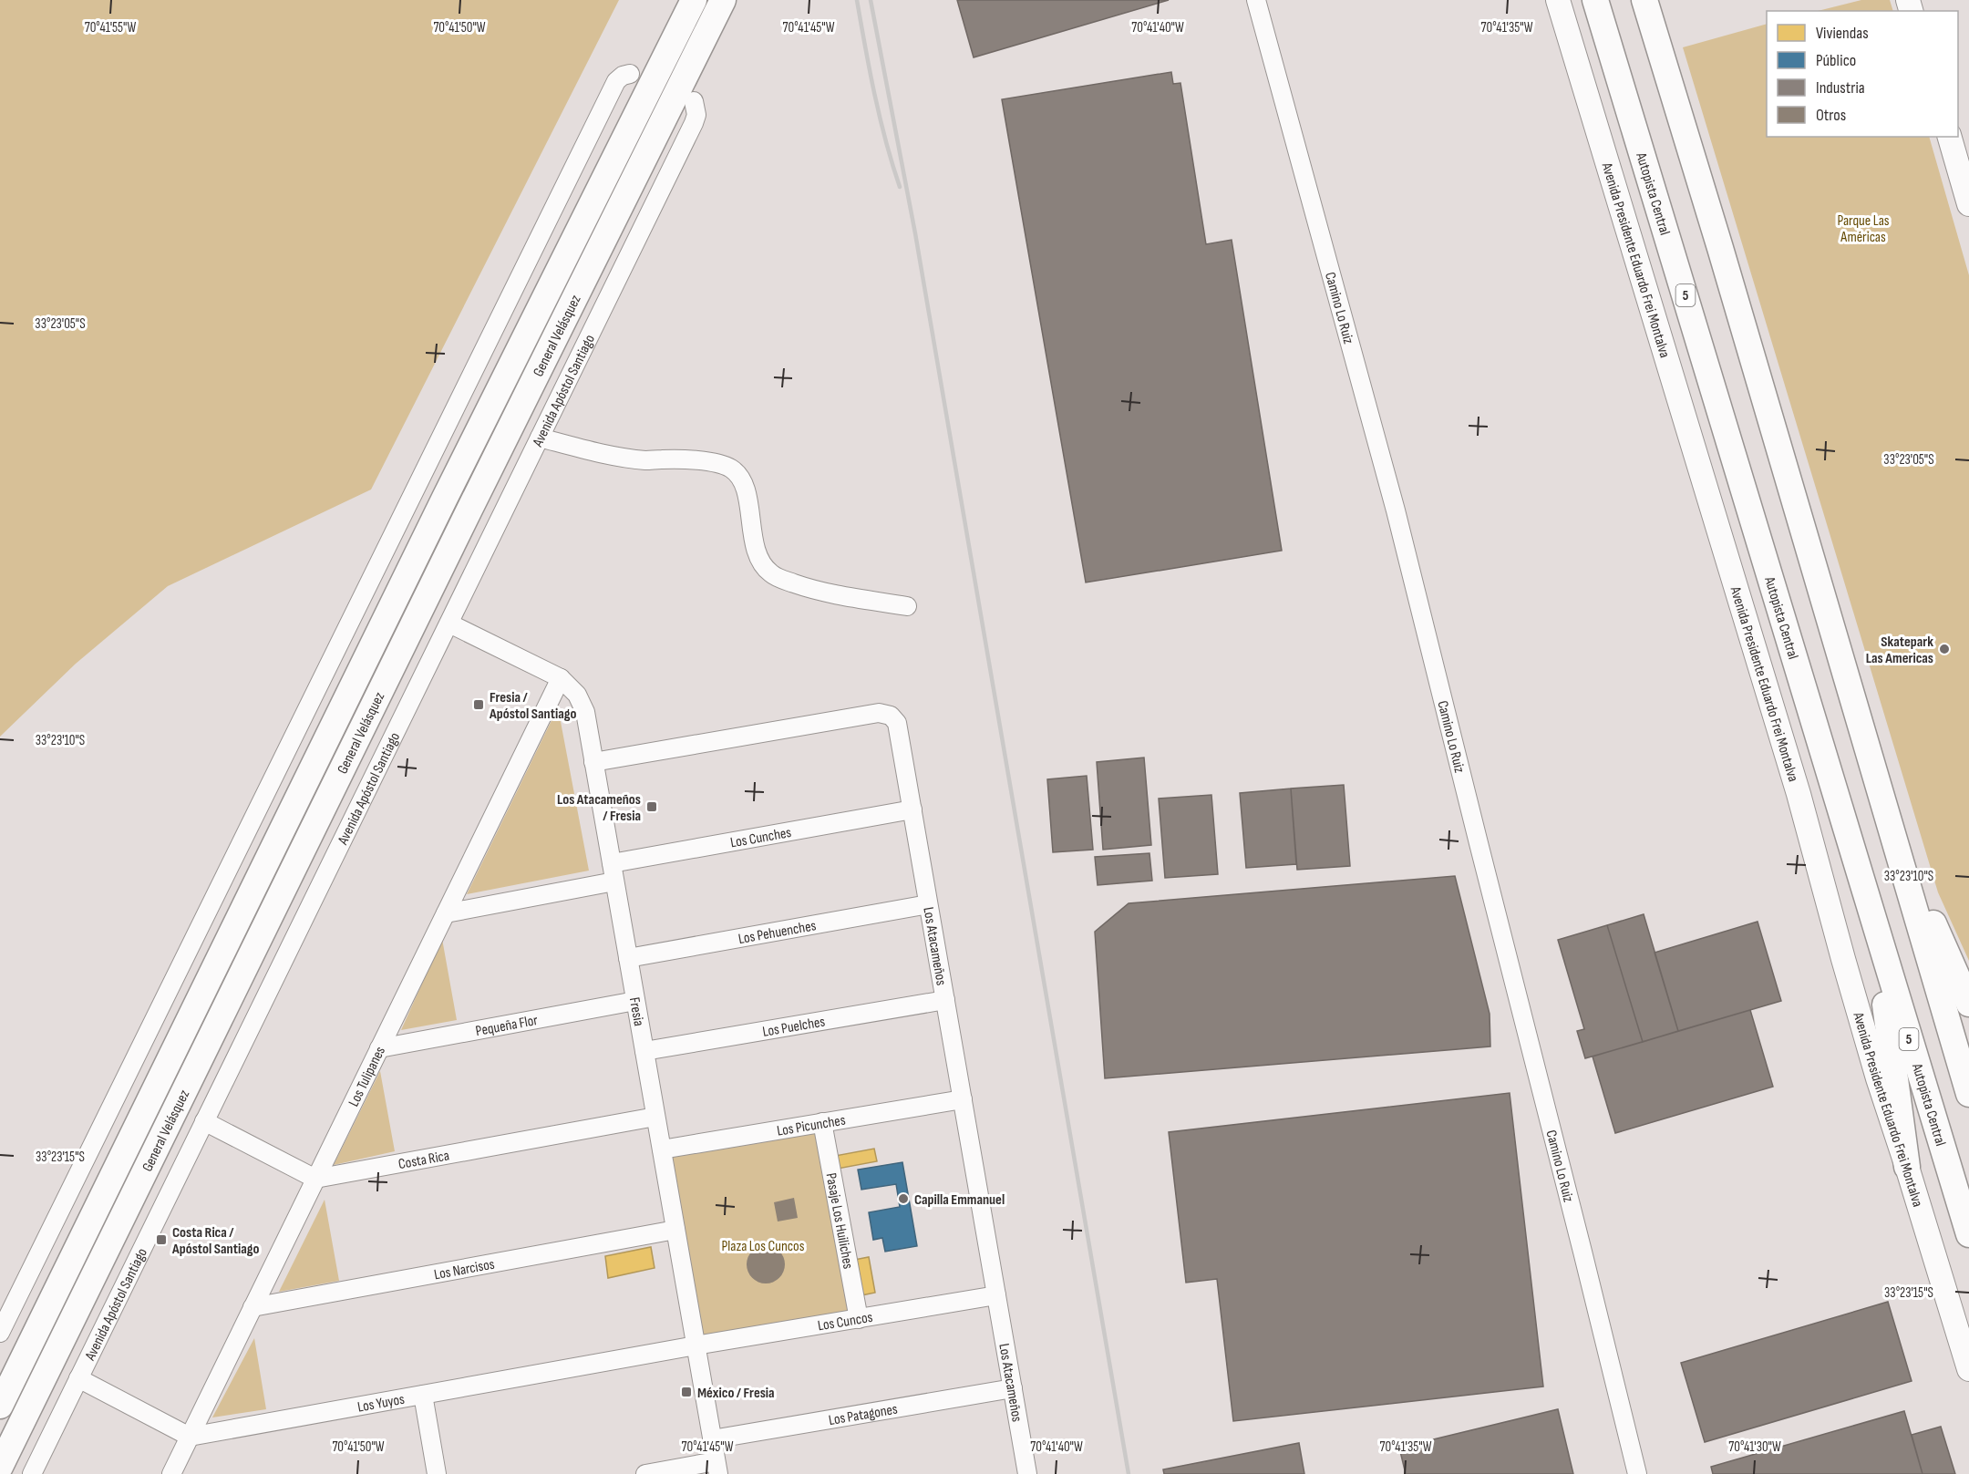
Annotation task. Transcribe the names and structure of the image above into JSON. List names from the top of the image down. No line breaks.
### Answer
{"streets":{"highway":["Autopista Central","5","General Velásquez"],"main road":["Avenida Presidente Eduardo Frei Montalva"],"street":["Camino Lo Ruiz","Avenida Apóstol Santiago","Los Cunches","Los Pehuenches","Los Atacameños","Fresia","Pequeña Flor","Los Puelches","Los Tulipanes","Los Picunches","Costa Rica","Pasaje Los Huiliches","Los Narcisos","Los Cuncos","Los Yuyos","Los Patagones"]},"crossings":[["Avenida Apóstol Santiago","Fresia"],["Los Cunches","Los Atacameños"],["Los Cunches","Fresia"],["Los Pehuenches","Los Atacameños"],["Los Pehuenches","Fresia"],["Los Atacameños","Fresia"],["Los Atacameños","Los Puelches"],["Los Atacameños","Los Picunches"],["Los Atacameños","Los Cuncos"],["Los Atacameños","Los Patagones"],["Fresia","Pequeña Flor"],["Fresia","Los Puelches"],["Fresia","Los Tulipanes"],["Fresia","Los Picunches"],["Fresia","Costa Rica"],["Fresia","Los Narcisos"],["Fresia","Los Cuncos"],["Fresia","Los Yuyos"],["Fresia","Los Patagones"],["Pequeña Flor","Los Tulipanes"],["Los Tulipanes","Costa Rica"],["Los Tulipanes","Los Narcisos"],["Los Tulipanes","Los Yuyos"],["Los Picunches","Pasaje Los Huiliches"],["Pasaje Los Huiliches","Los Cuncos"],["Los Cuncos","Los Yuyos"]],"parks":["Parque Las Américas","Plaza Los Cuncos"],"places":{"other":["Skatepark Las Americas","Capilla Emmanuel"],"transit":["Fresia / Apóstol Santiago","Los Atacameños / Fresia","Costa Rica / Apóstol Santiago","México / Fresia"]},"legend":["Viviendas","Público","Industria","Otros"],"coordinates":["70°41'55\"W","70°41'50\"W","70°41'45\"W","70°41'40\"W","70°41'35\"W","33°23'05\"S","33°23'10\"S","33°23'15\"S","70°41'30\"W"]}
